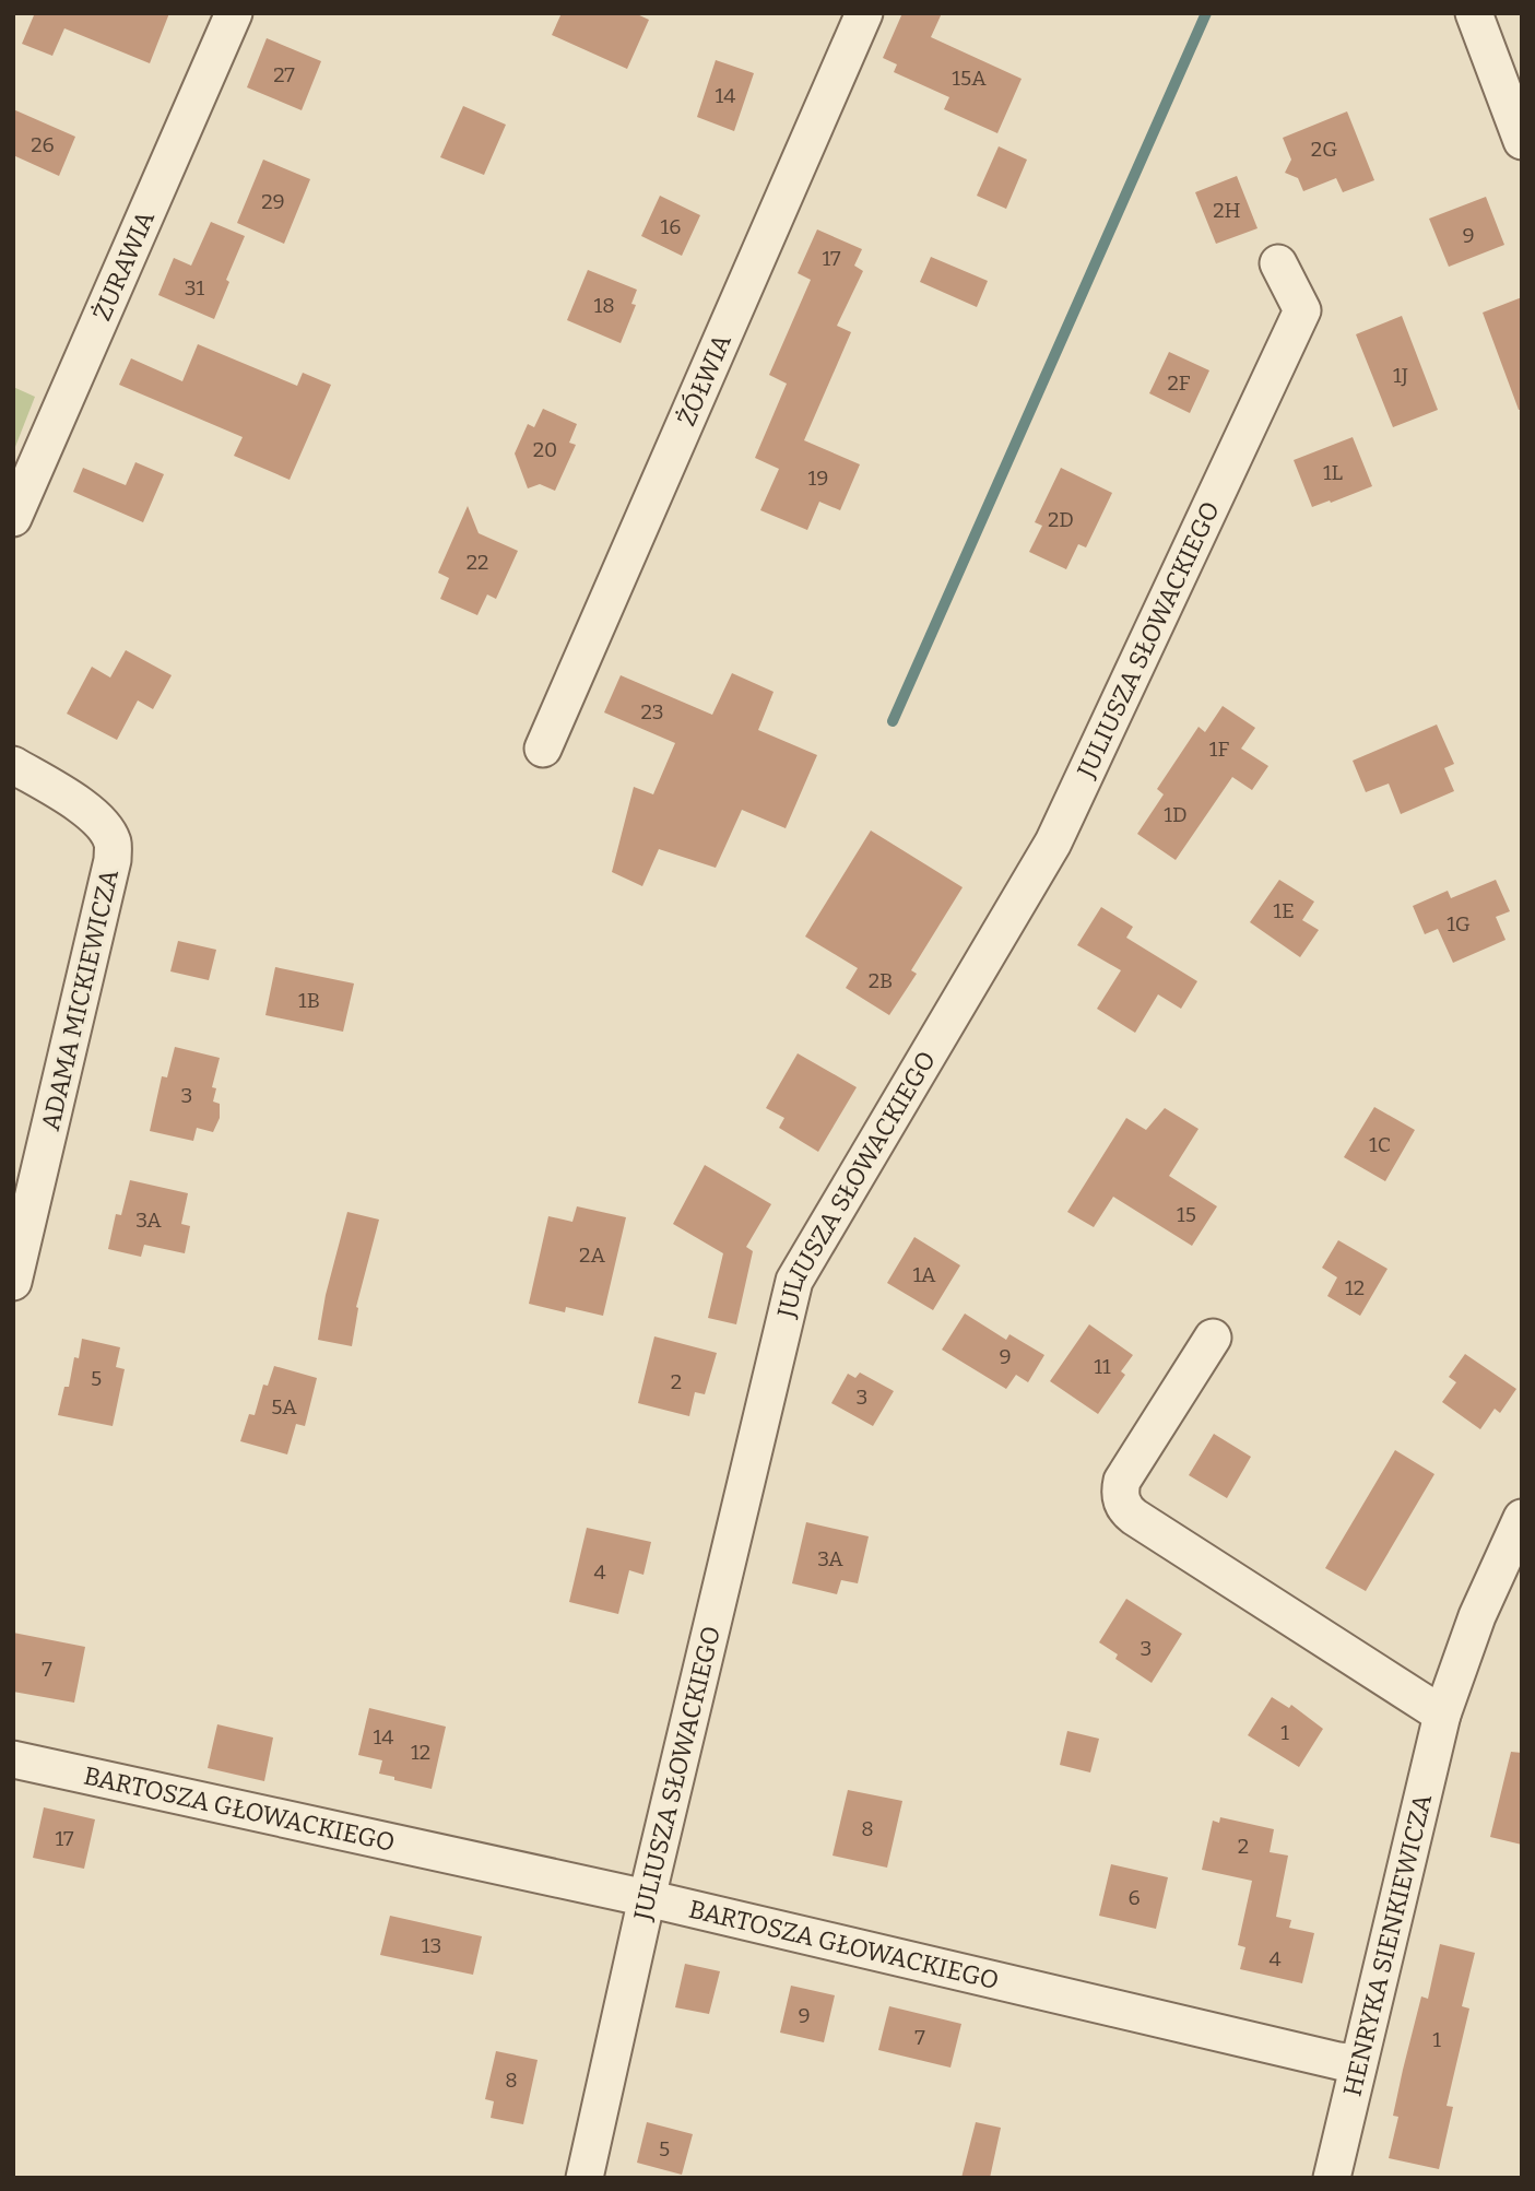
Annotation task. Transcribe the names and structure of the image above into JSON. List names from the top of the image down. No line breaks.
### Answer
{"streets":{"street":["ŻURAWIA","ŻÓŁWIA","JULIUSZA SŁOWACKIEGO","ADAMA MICKIEWICZA","BARTOSZA GŁOWACKIEGO","HENRYKA SIENKIEWICZA"]},"crossings":[["JULIUSZA SŁOWACKIEGO","BARTOSZA GŁOWACKIEGO"],["BARTOSZA GŁOWACKIEGO","HENRYKA SIENKIEWICZA"]],"house_numbers":["27","15A","14","26","2G","29","2H","16","9","17","31","18","1J","2F","20","1L","19","2D","22","23","1F","1D","1E","1G","2B","1B","3","1C","15","3A","2A","1A","12","9","11","5","2","3","5A","3A","4","3","7","1","14","12","8","17","2","6","13","4","9","7","1","8","5"]}
